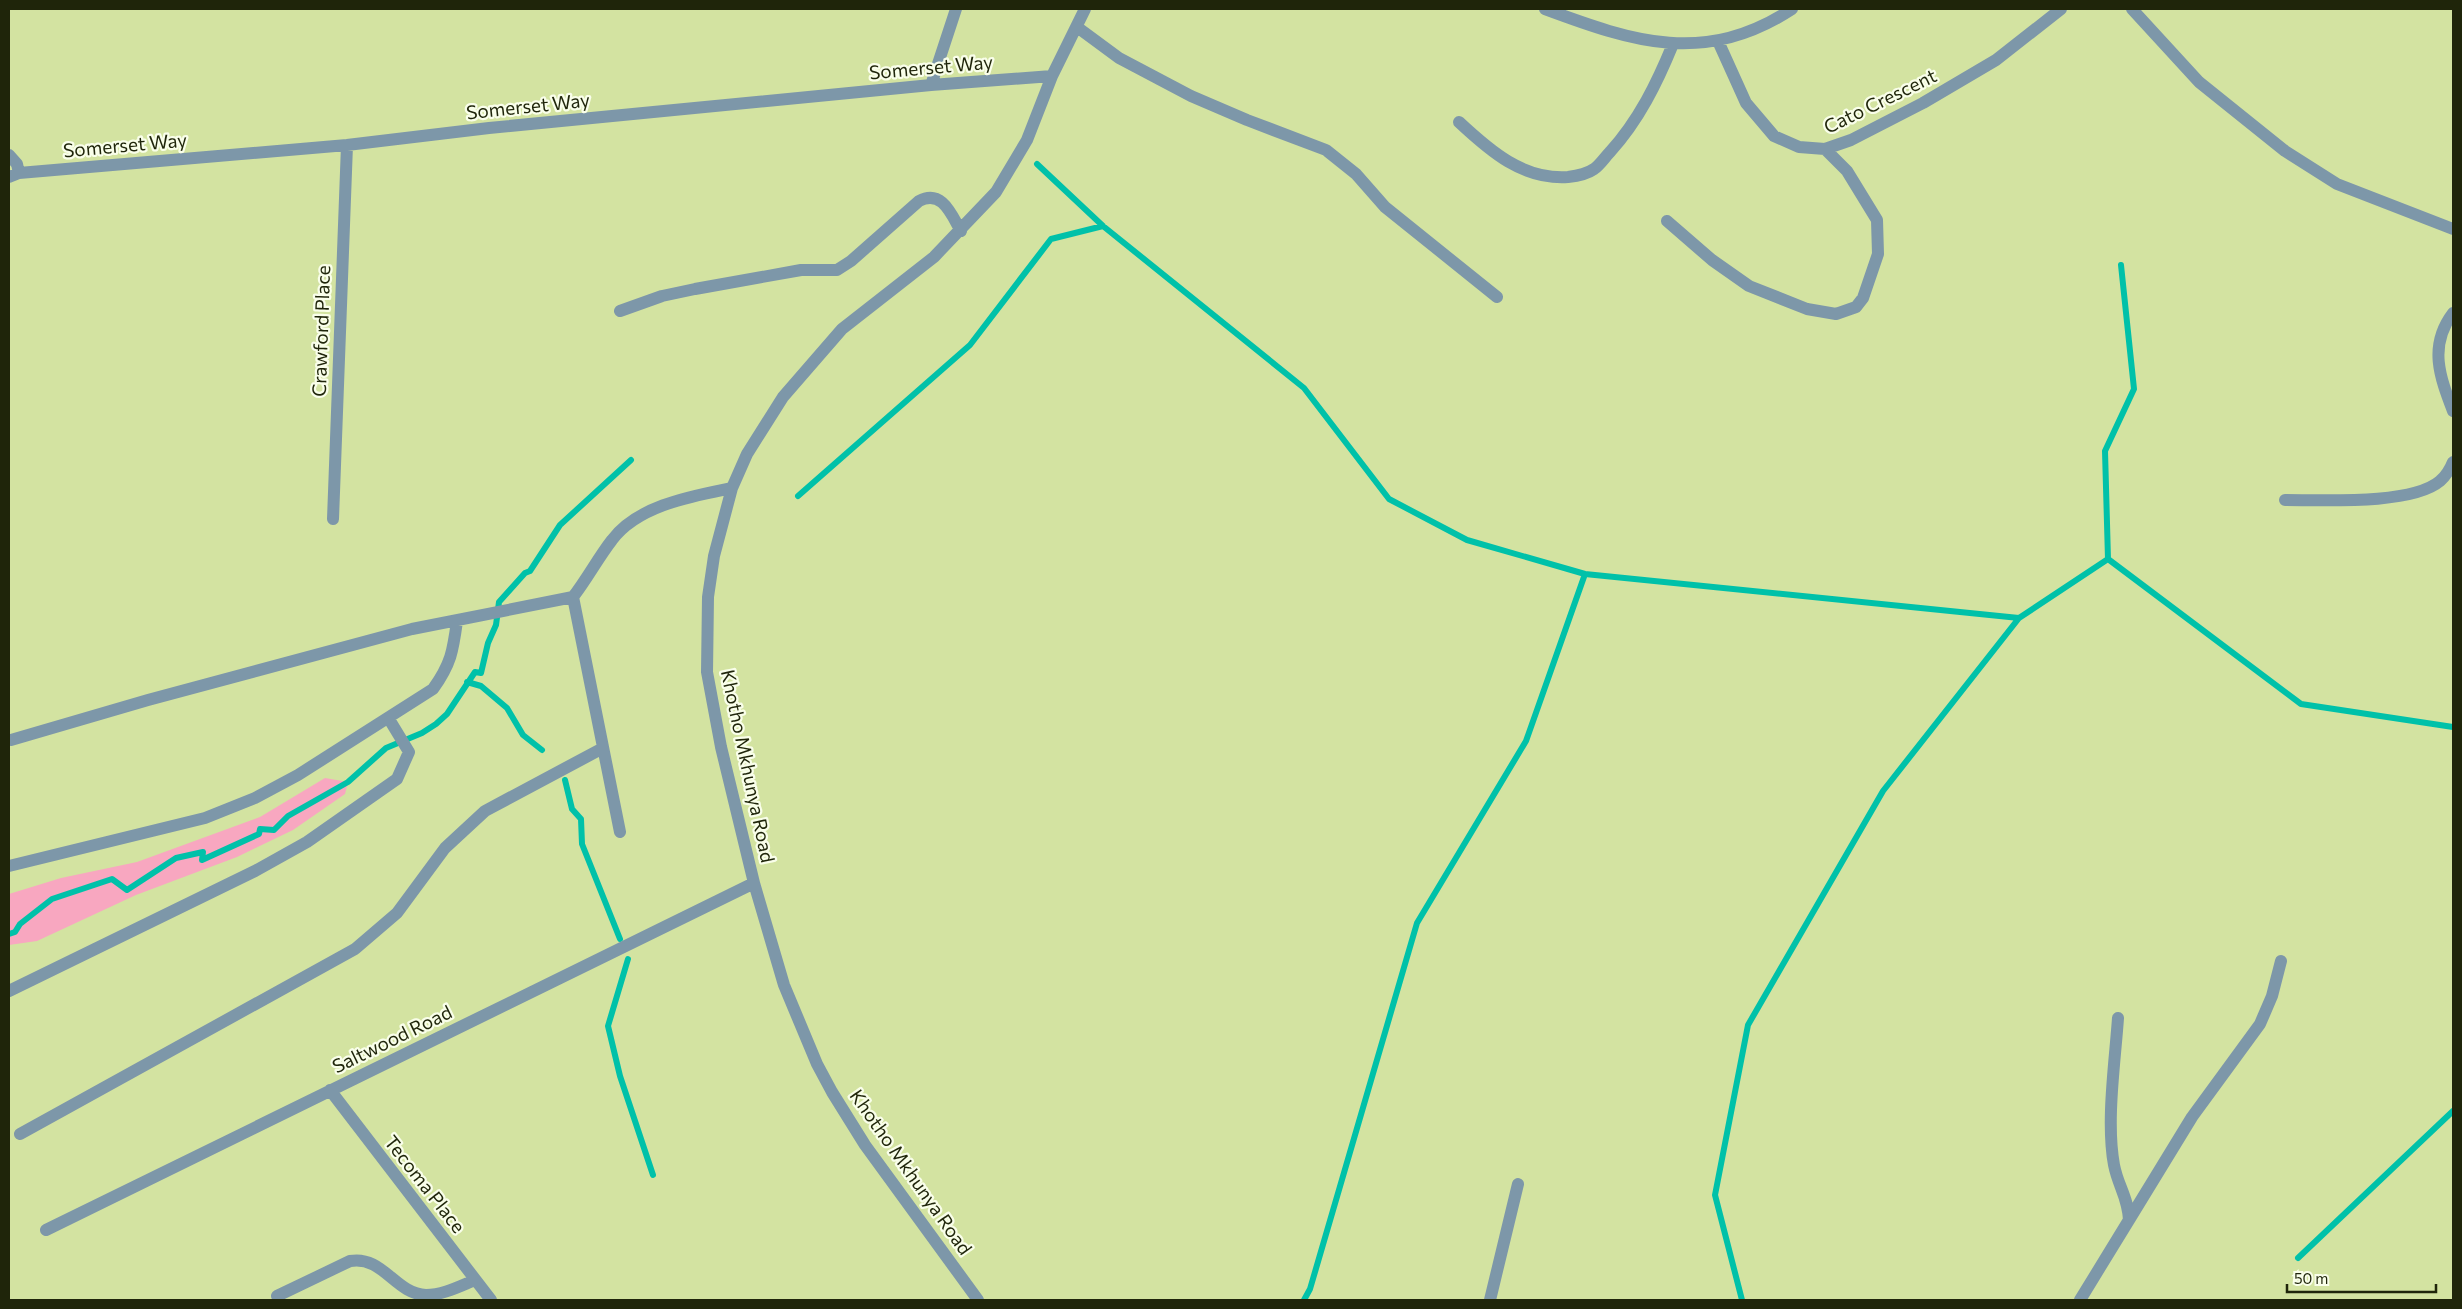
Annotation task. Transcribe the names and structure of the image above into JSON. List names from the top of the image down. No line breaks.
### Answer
{"streets":{"street":["Somerset Way","Cato Crescent","Crawford Place","Khotho Mkhunya Road","Saltwood Road","Tecoma Place"]},"crossings":[["Somerset Way","Crawford Place"],["Somerset Way","Khotho Mkhunya Road"],["Khotho Mkhunya Road","Saltwood Road"],["Saltwood Road","Tecoma Place"]],"scale_bar":"50 m"}
